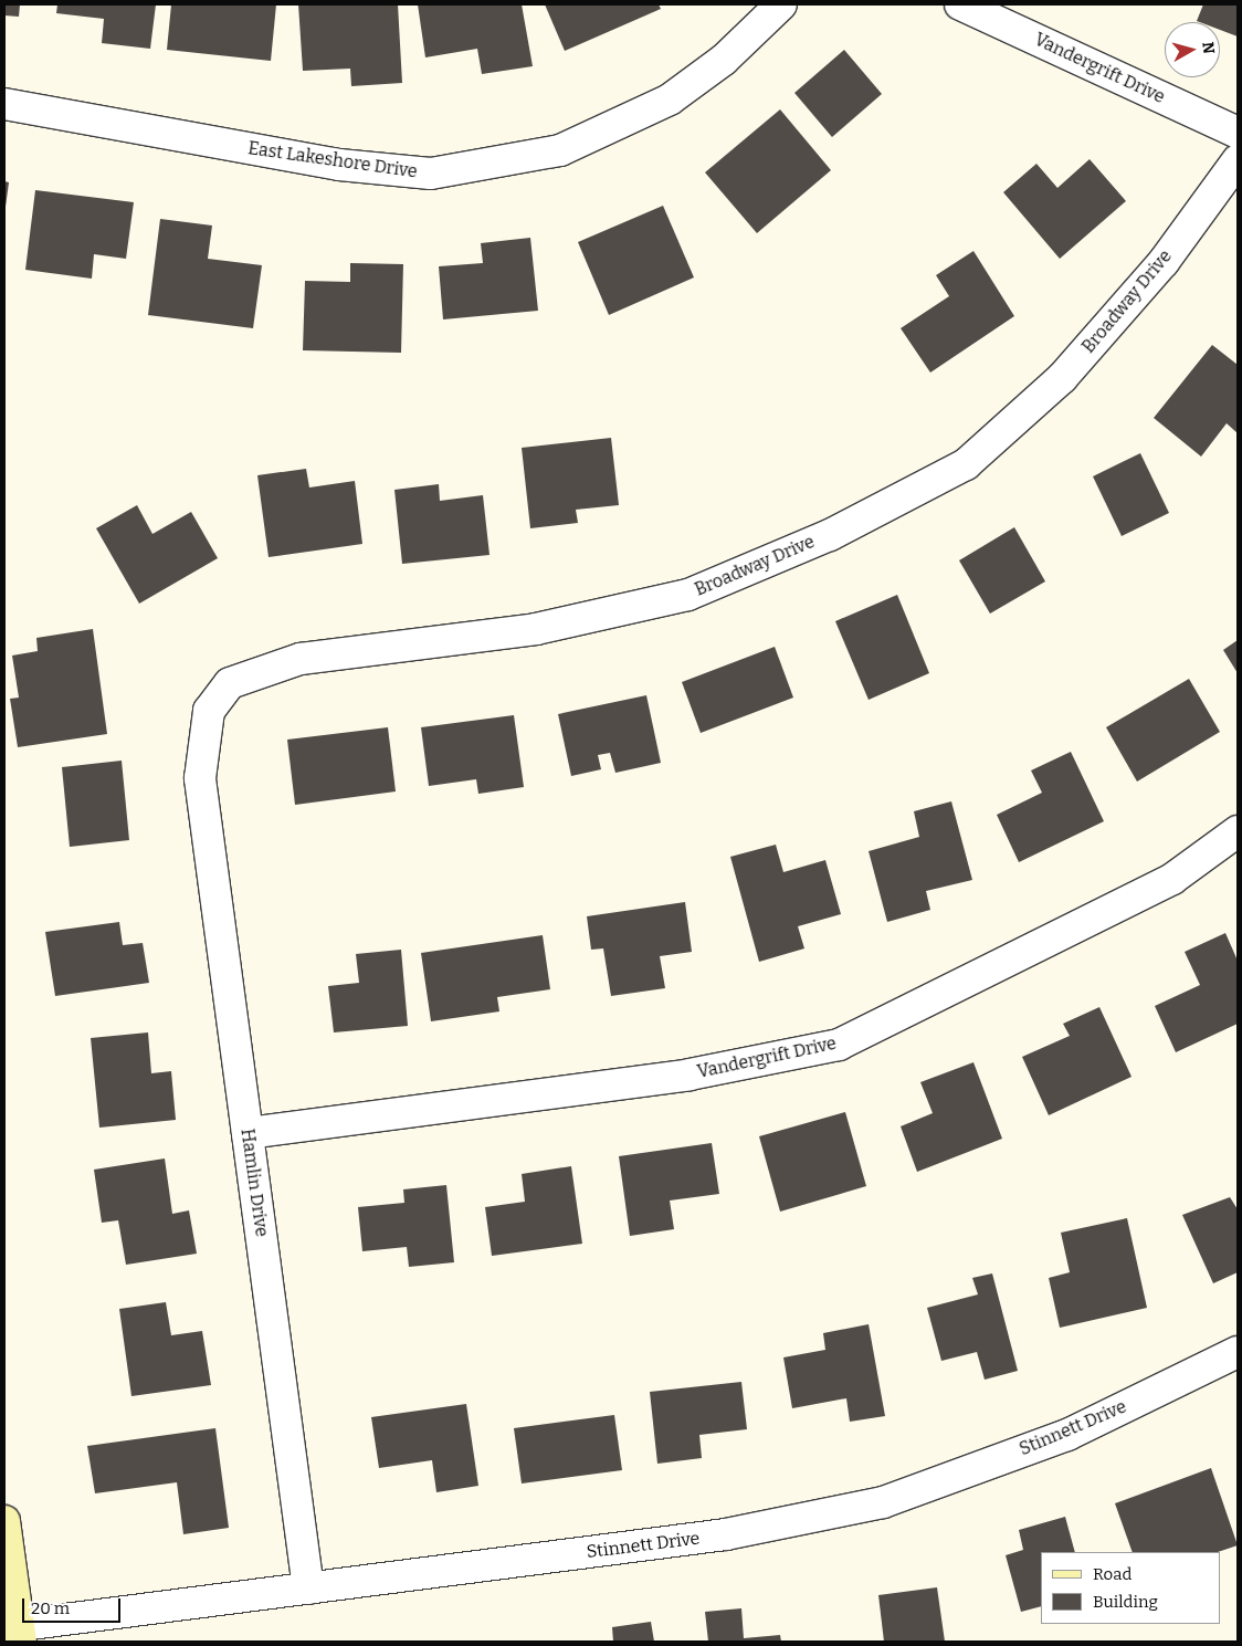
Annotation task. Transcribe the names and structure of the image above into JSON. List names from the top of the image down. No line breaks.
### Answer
{"streets":{"street":["Vandergrift Drive","East Lakeshore Drive","Broadway Drive","Hamlin Drive","Stinnett Drive"]},"crossings":[["Vandergrift Drive","Hamlin Drive"],["Broadway Drive","Hamlin Drive"],["Hamlin Drive","Stinnett Drive"]],"legend":["Road","Building"],"scale_bar":"20 m","north":"right"}
